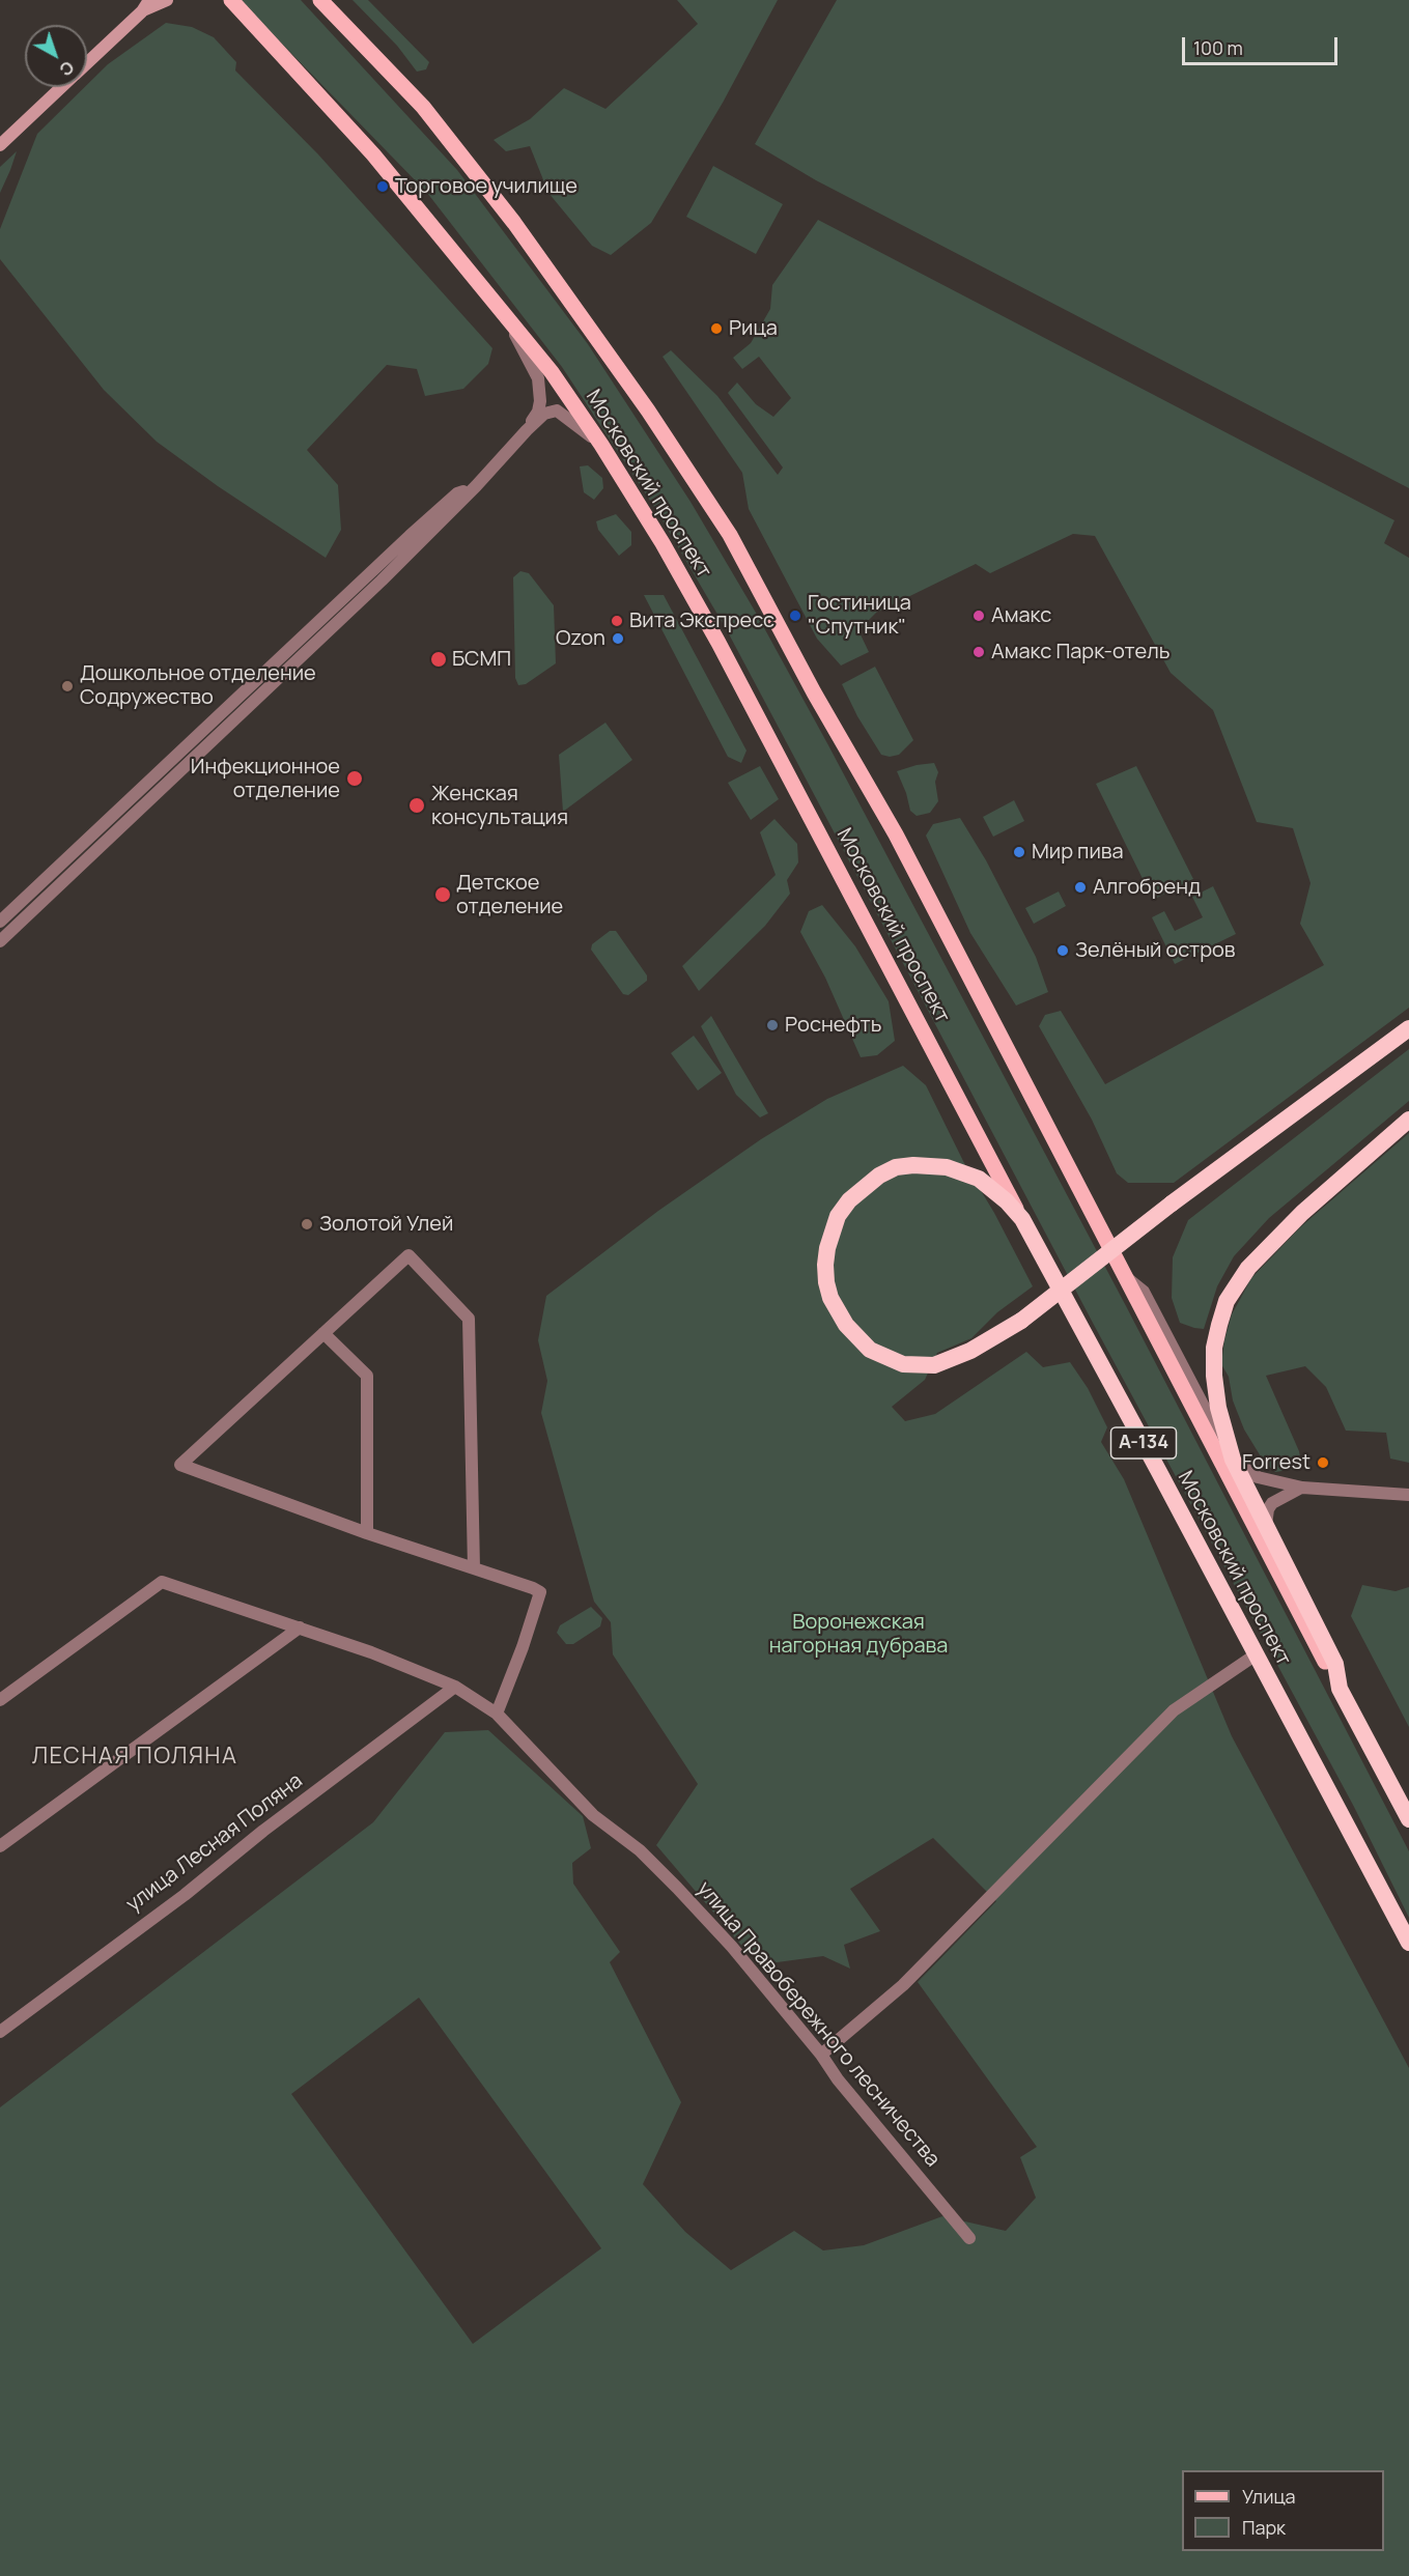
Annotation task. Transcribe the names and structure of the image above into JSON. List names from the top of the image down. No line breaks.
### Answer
{"streets":{"highway":["Московский проспект","А-134"],"street":["улица Лесная Поляна","улица Правобережного лесничества"]},"districts":["ЛЕСНАЯ ПОЛЯНА"],"parks":["Воронежская нагорная дубрава"],"places":["Торговое училище","Рица","Гостиница \"Спутник\"","Амакс","Вита Экспресс","Ozon","Амакс Парк-отель","БСМП","Дошкольное отделение Содружество","Инфекционное отделение","Женская консультация","Мир пива","Алгобренд","Детское отделение","Зелёный остров","Роснефть","Золотой Улей","Forrest"],"legend":["Улица","Парк"],"scale_bar":"100 m","north":"bottom right"}
